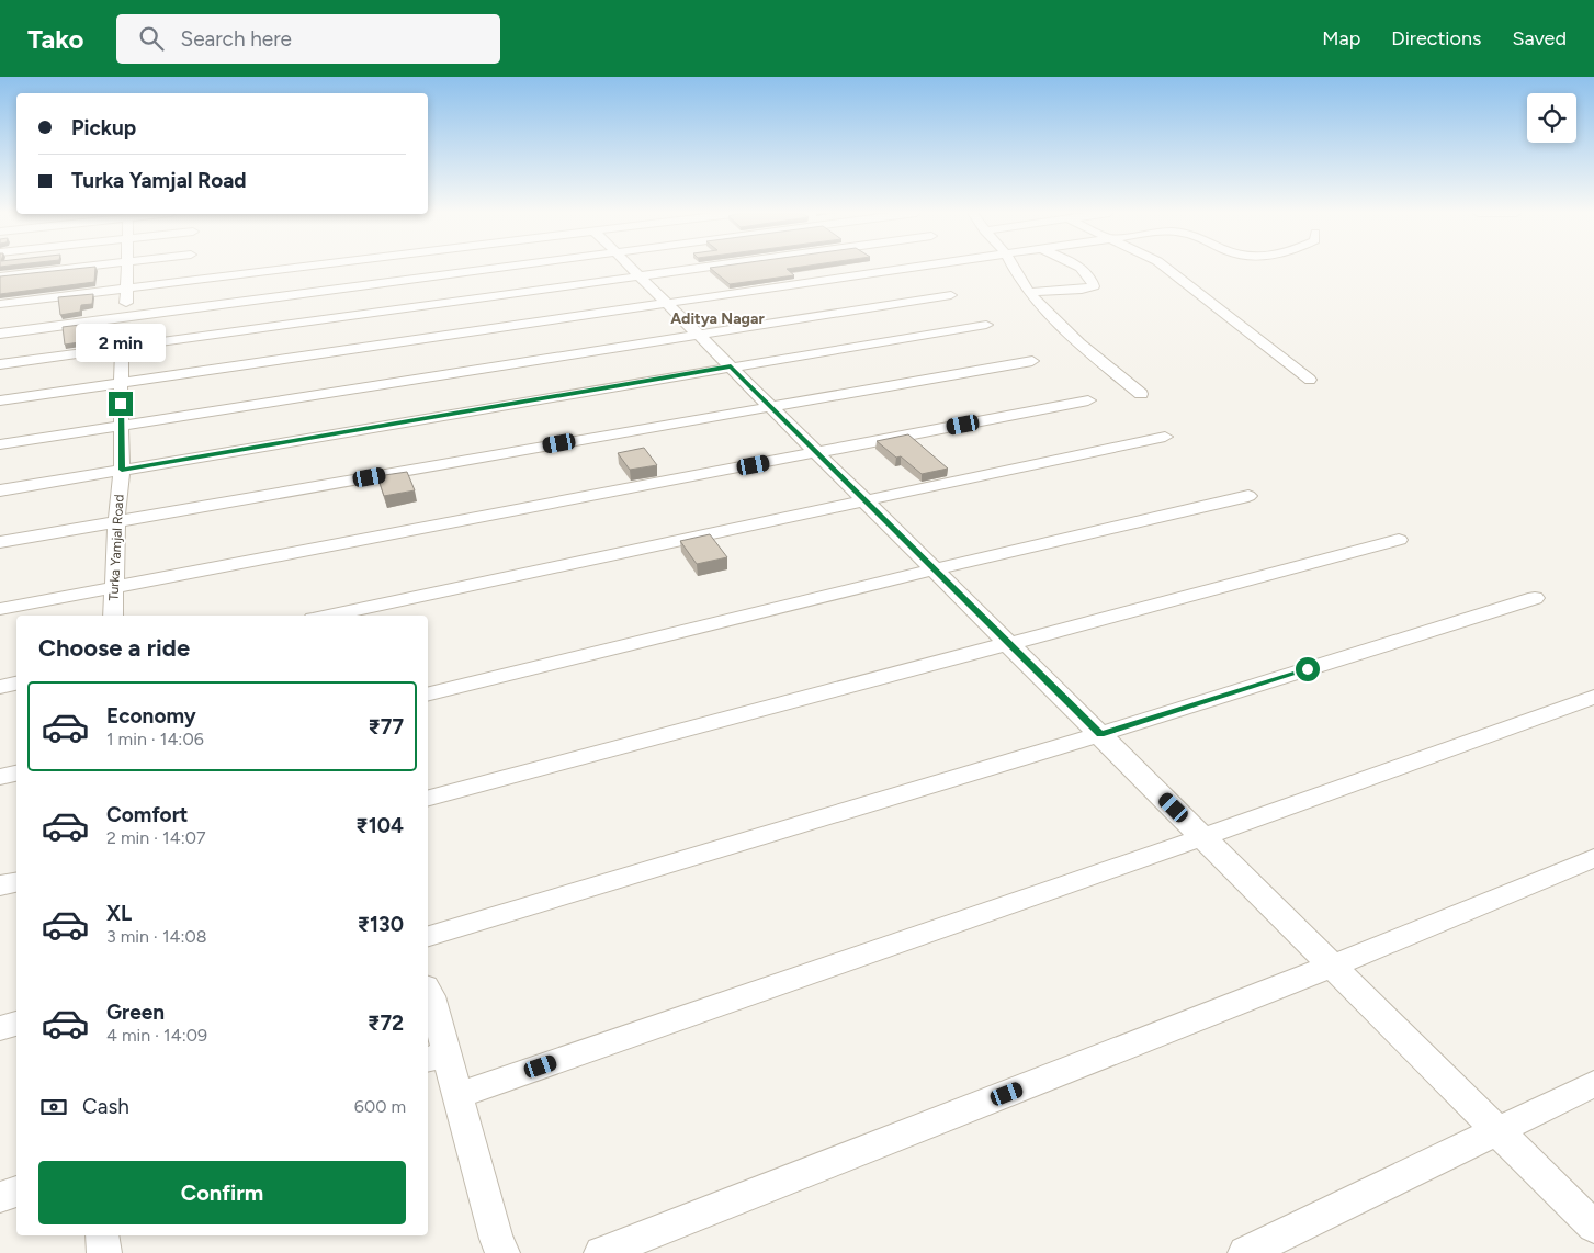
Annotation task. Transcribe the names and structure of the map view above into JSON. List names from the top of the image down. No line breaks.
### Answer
{"streets":{"street":["Turka Yamjal Road"]},"districts":["Aditya Nagar"],"page":{"header":"Tako","search":"Search here","nav":["Map","Directions","Saved"],"banner":["Pickup","Turka Yamjal Road"],"bubble":"2 min","heading":"Choose a ride","list":[{"name":"Economy","note":"1 min · 14:06","value":"₹77"},{"name":"Comfort","note":"2 min · 14:07","value":"₹104"},{"name":"XL","note":"3 min · 14:08","value":"₹130"},{"name":"Green","note":"4 min · 14:09","value":"₹72"}],"pay":["Cash","600 m"],"buttons":"Confirm"}}
